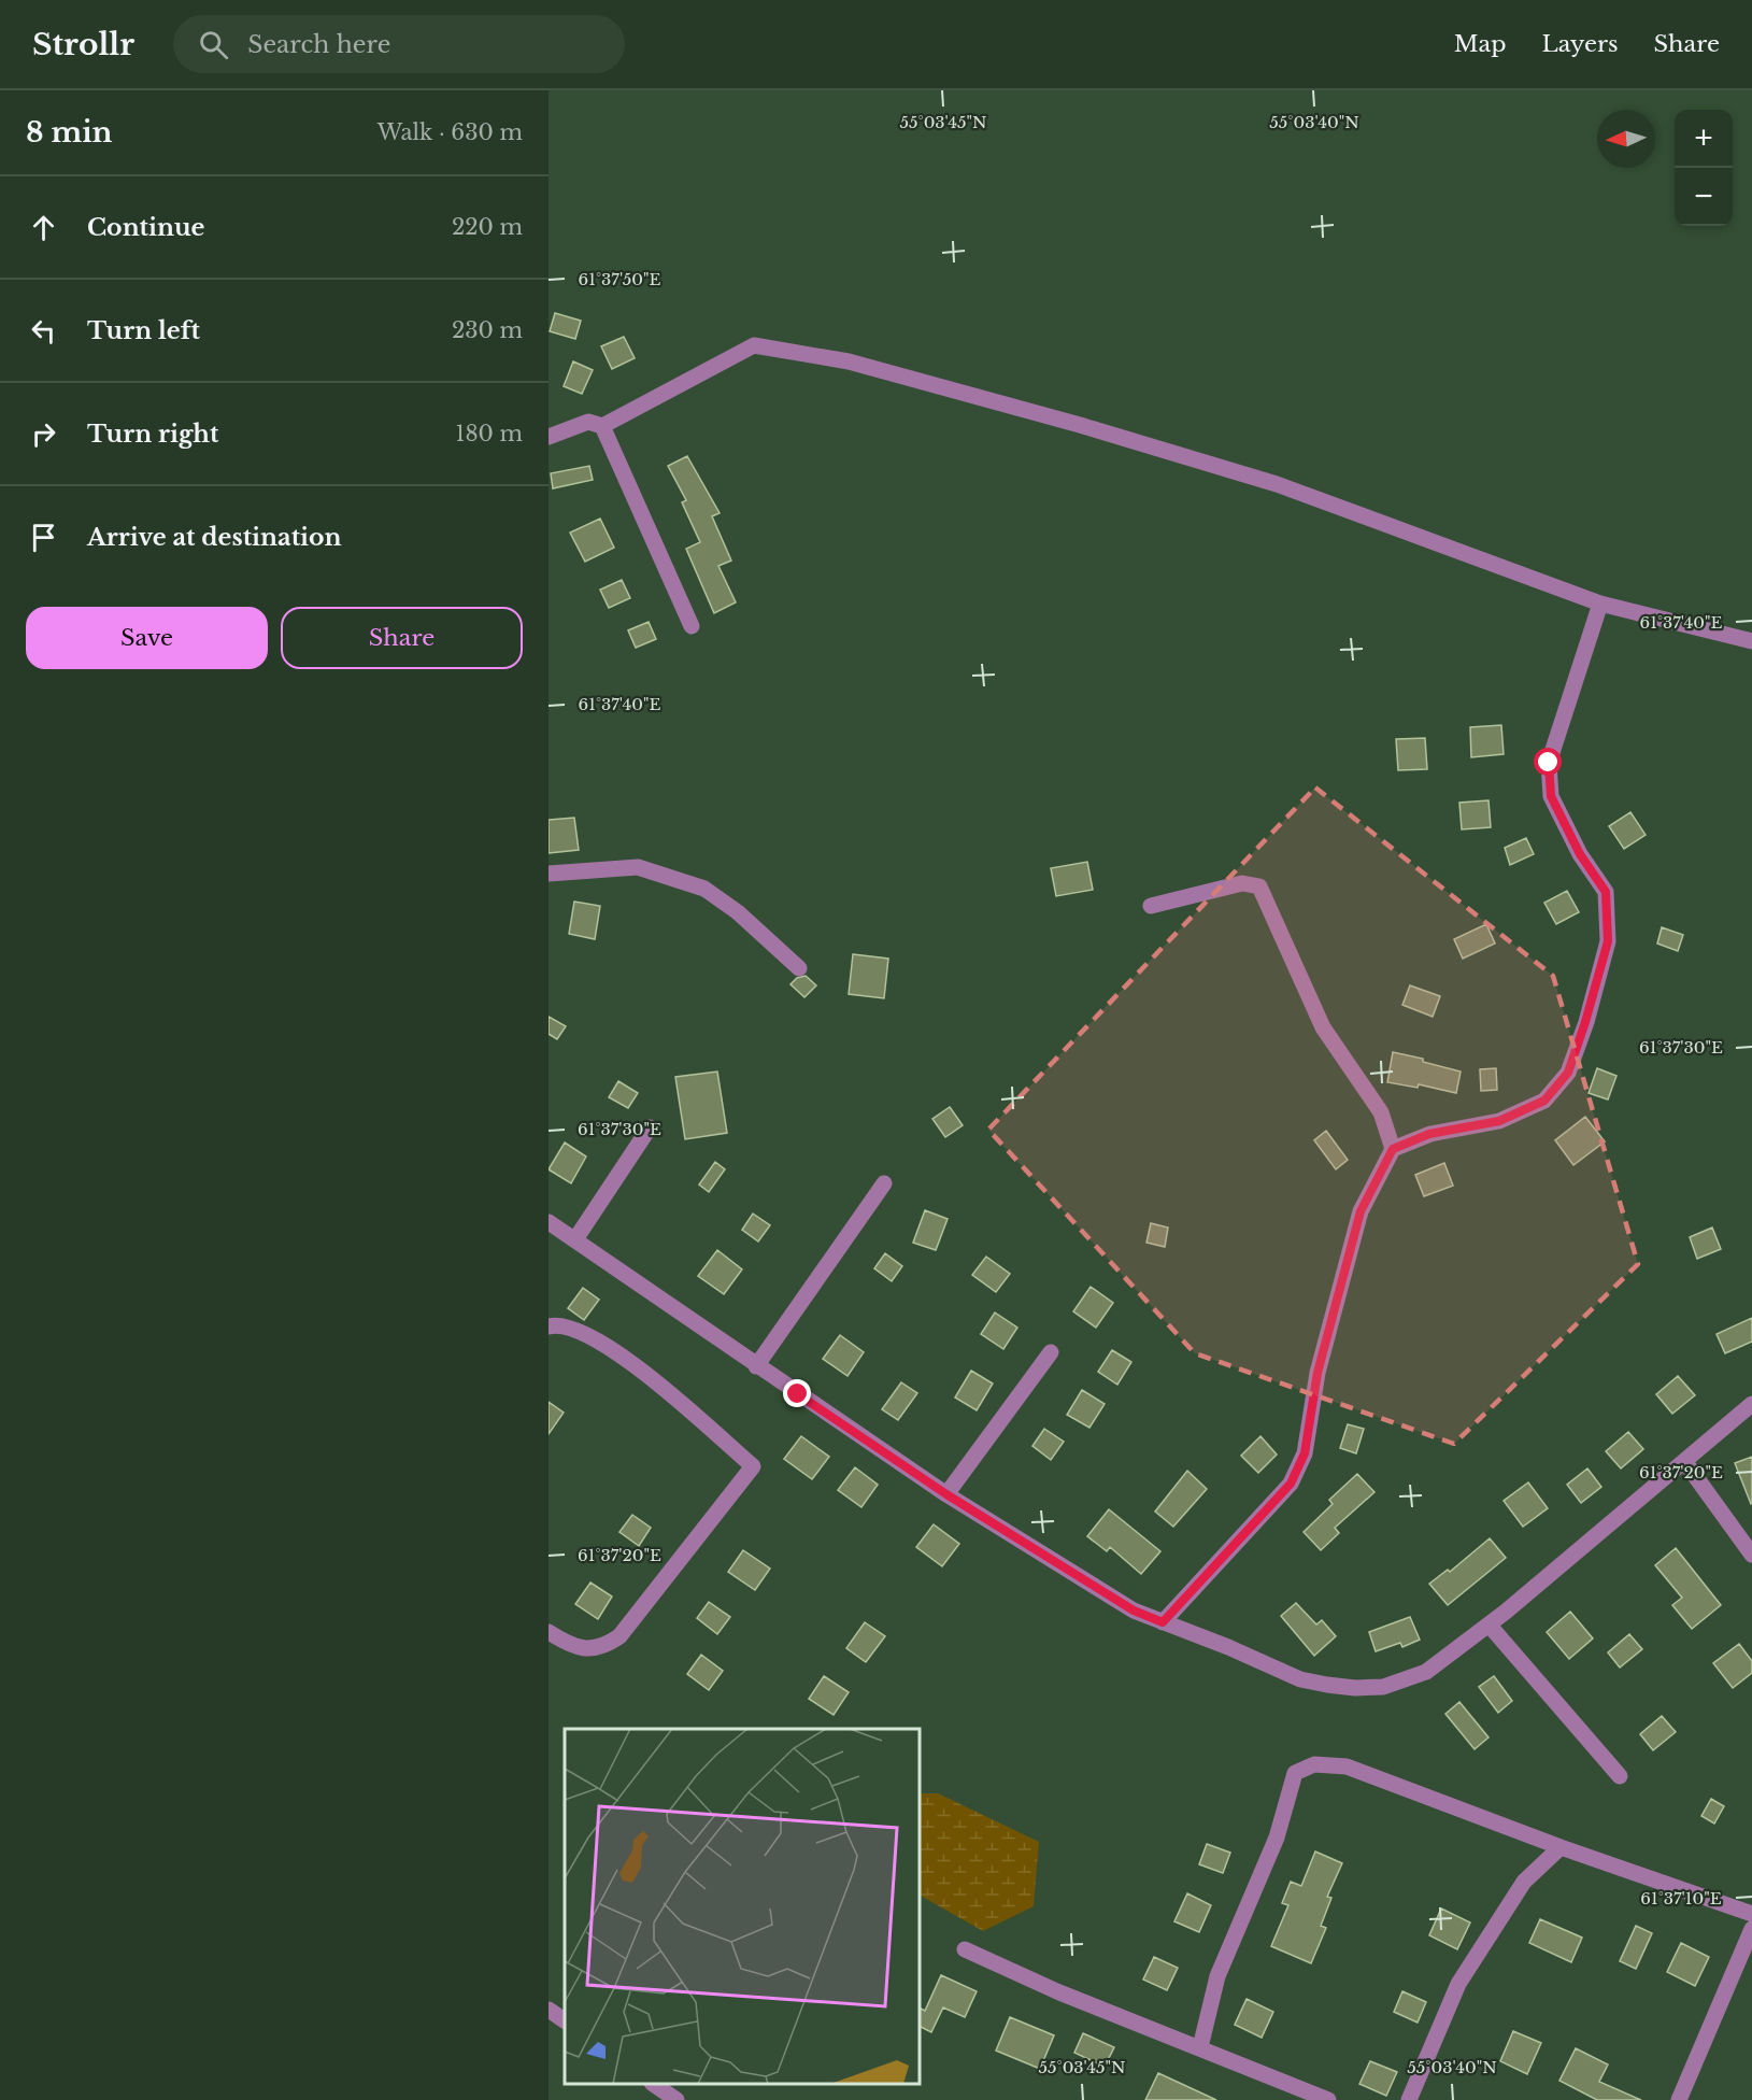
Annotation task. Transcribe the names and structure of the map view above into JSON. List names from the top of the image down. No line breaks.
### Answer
{"north":"left","page":{"header":"Strollr","search":"Search here","nav":["Map","Layers","Share"],"heading":["8 min","Walk · 630 m"],"map_buttons":["+","−"],"list":[["Continue","220 m"],["Turn left","230 m"],["Turn right","180 m"],"Arrive at destination"],"buttons":["Save","Share"]},"coordinates":["55°03'45\"N","55°03'40\"N","61°37'50\"E","61°37'40\"E","61°37'30\"E","61°37'20\"E","61°37'10\"E"]}
